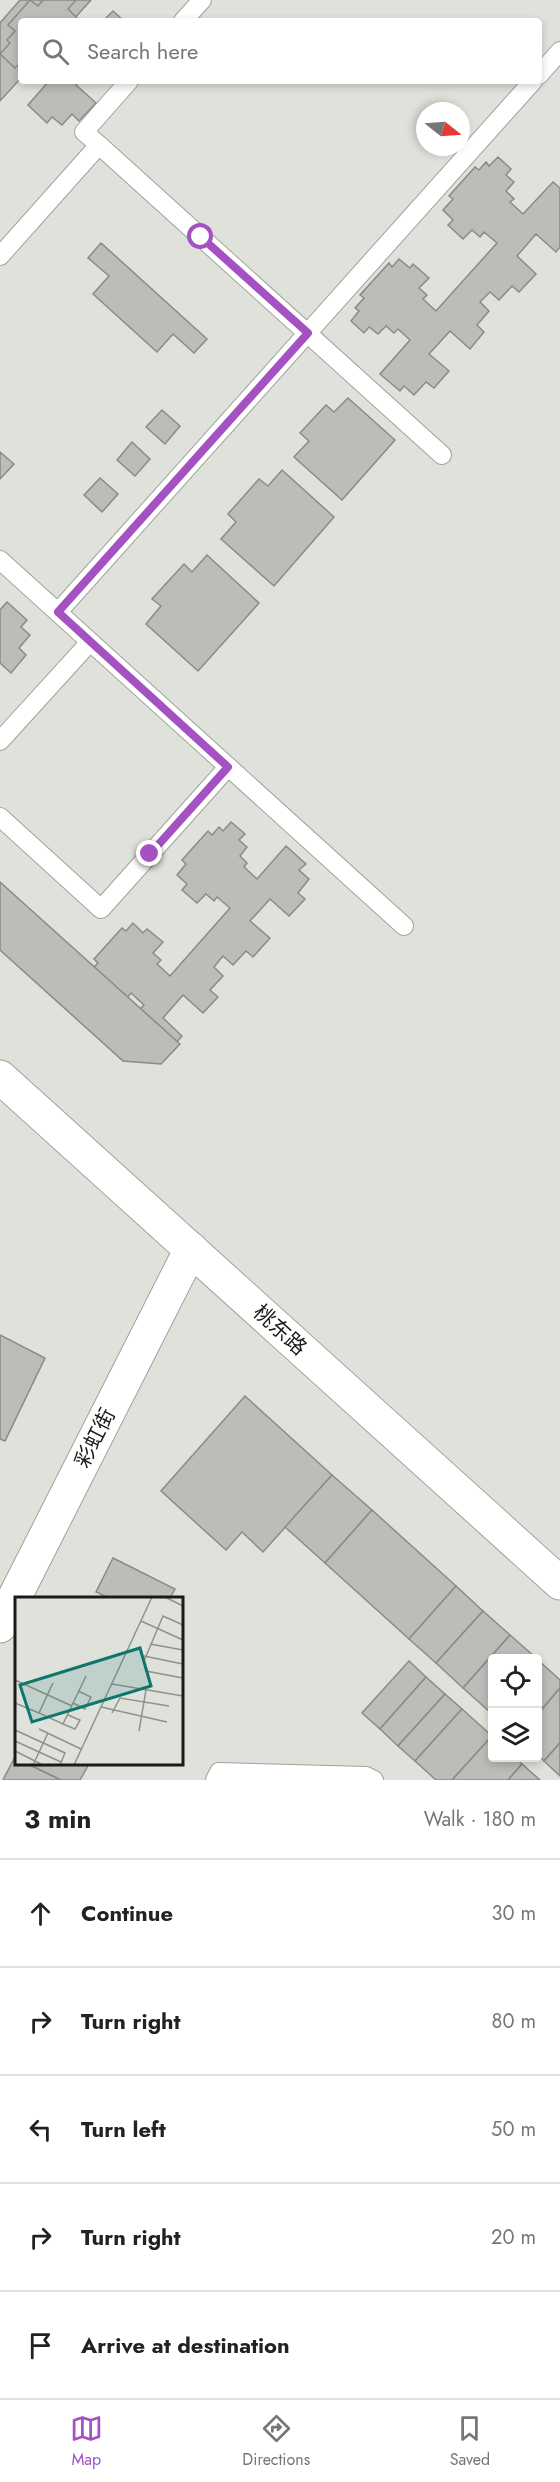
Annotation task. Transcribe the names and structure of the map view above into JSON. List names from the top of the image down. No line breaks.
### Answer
{"streets":{"street":["桃东路","彩虹街"]},"crossings":[["桃东路","彩虹街"]],"north":"right","page":{"search":"Search here","heading":["3 min","Walk · 180 m"],"list":[["Continue","30 m"],["Turn right","80 m"],["Turn left","50 m"],["Turn right","20 m"],"Arrive at destination"],"nav":["Map","Directions","Saved"]}}
